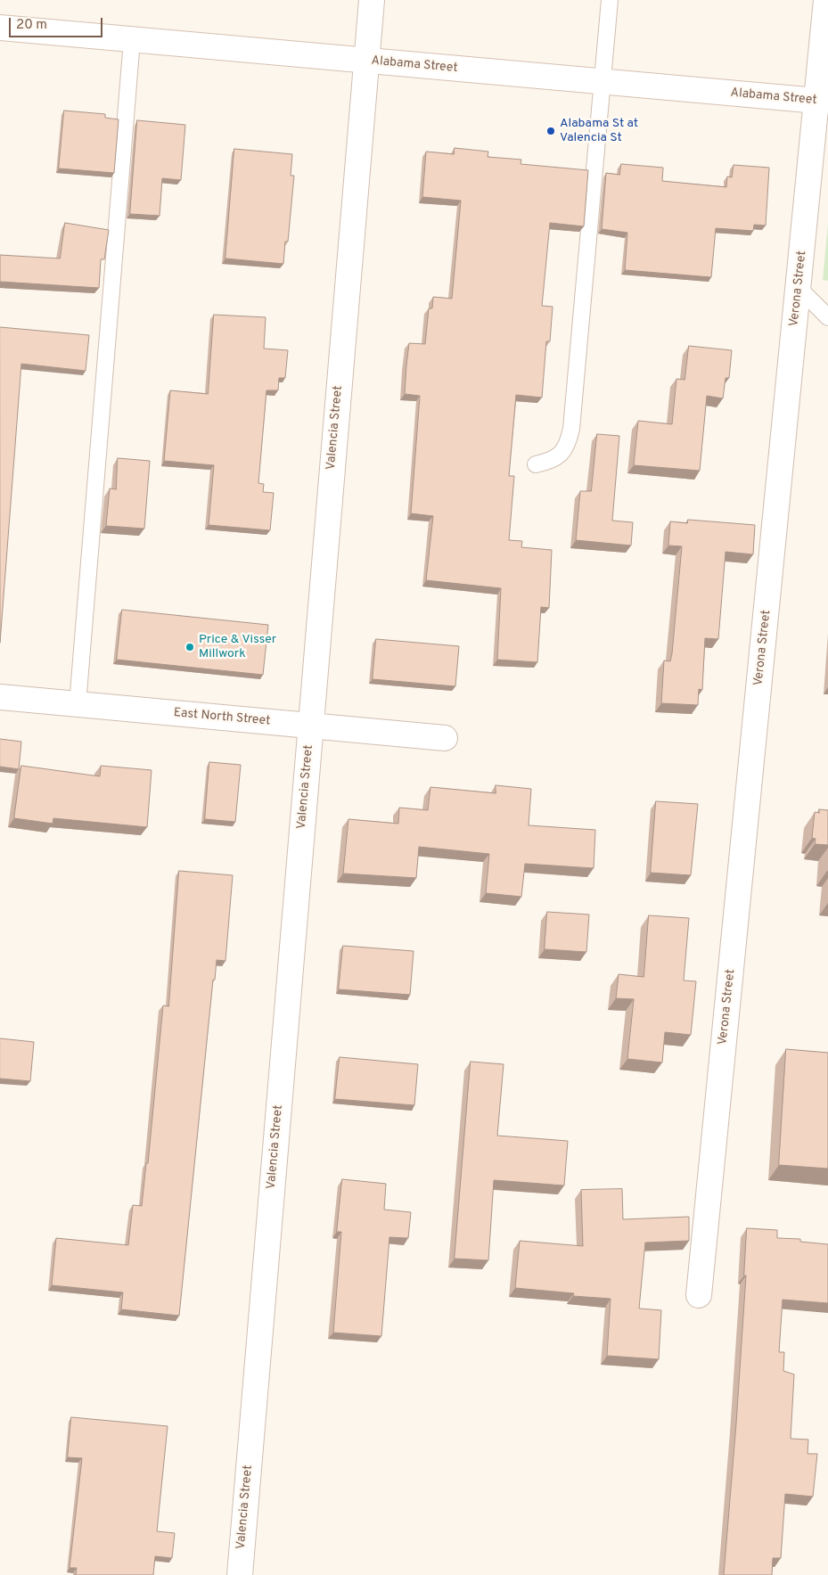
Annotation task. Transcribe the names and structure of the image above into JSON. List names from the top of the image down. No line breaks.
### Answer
{"streets":{"street":["Alabama Street","Verona Street","Valencia Street","East North Street"]},"crossings":[["Alabama Street","Verona Street"],["Alabama Street","Valencia Street"],["Valencia Street","East North Street"]],"places":["Alabama St at Valencia St","Price & Visser Millwork"],"scale_bar":"20 m"}
